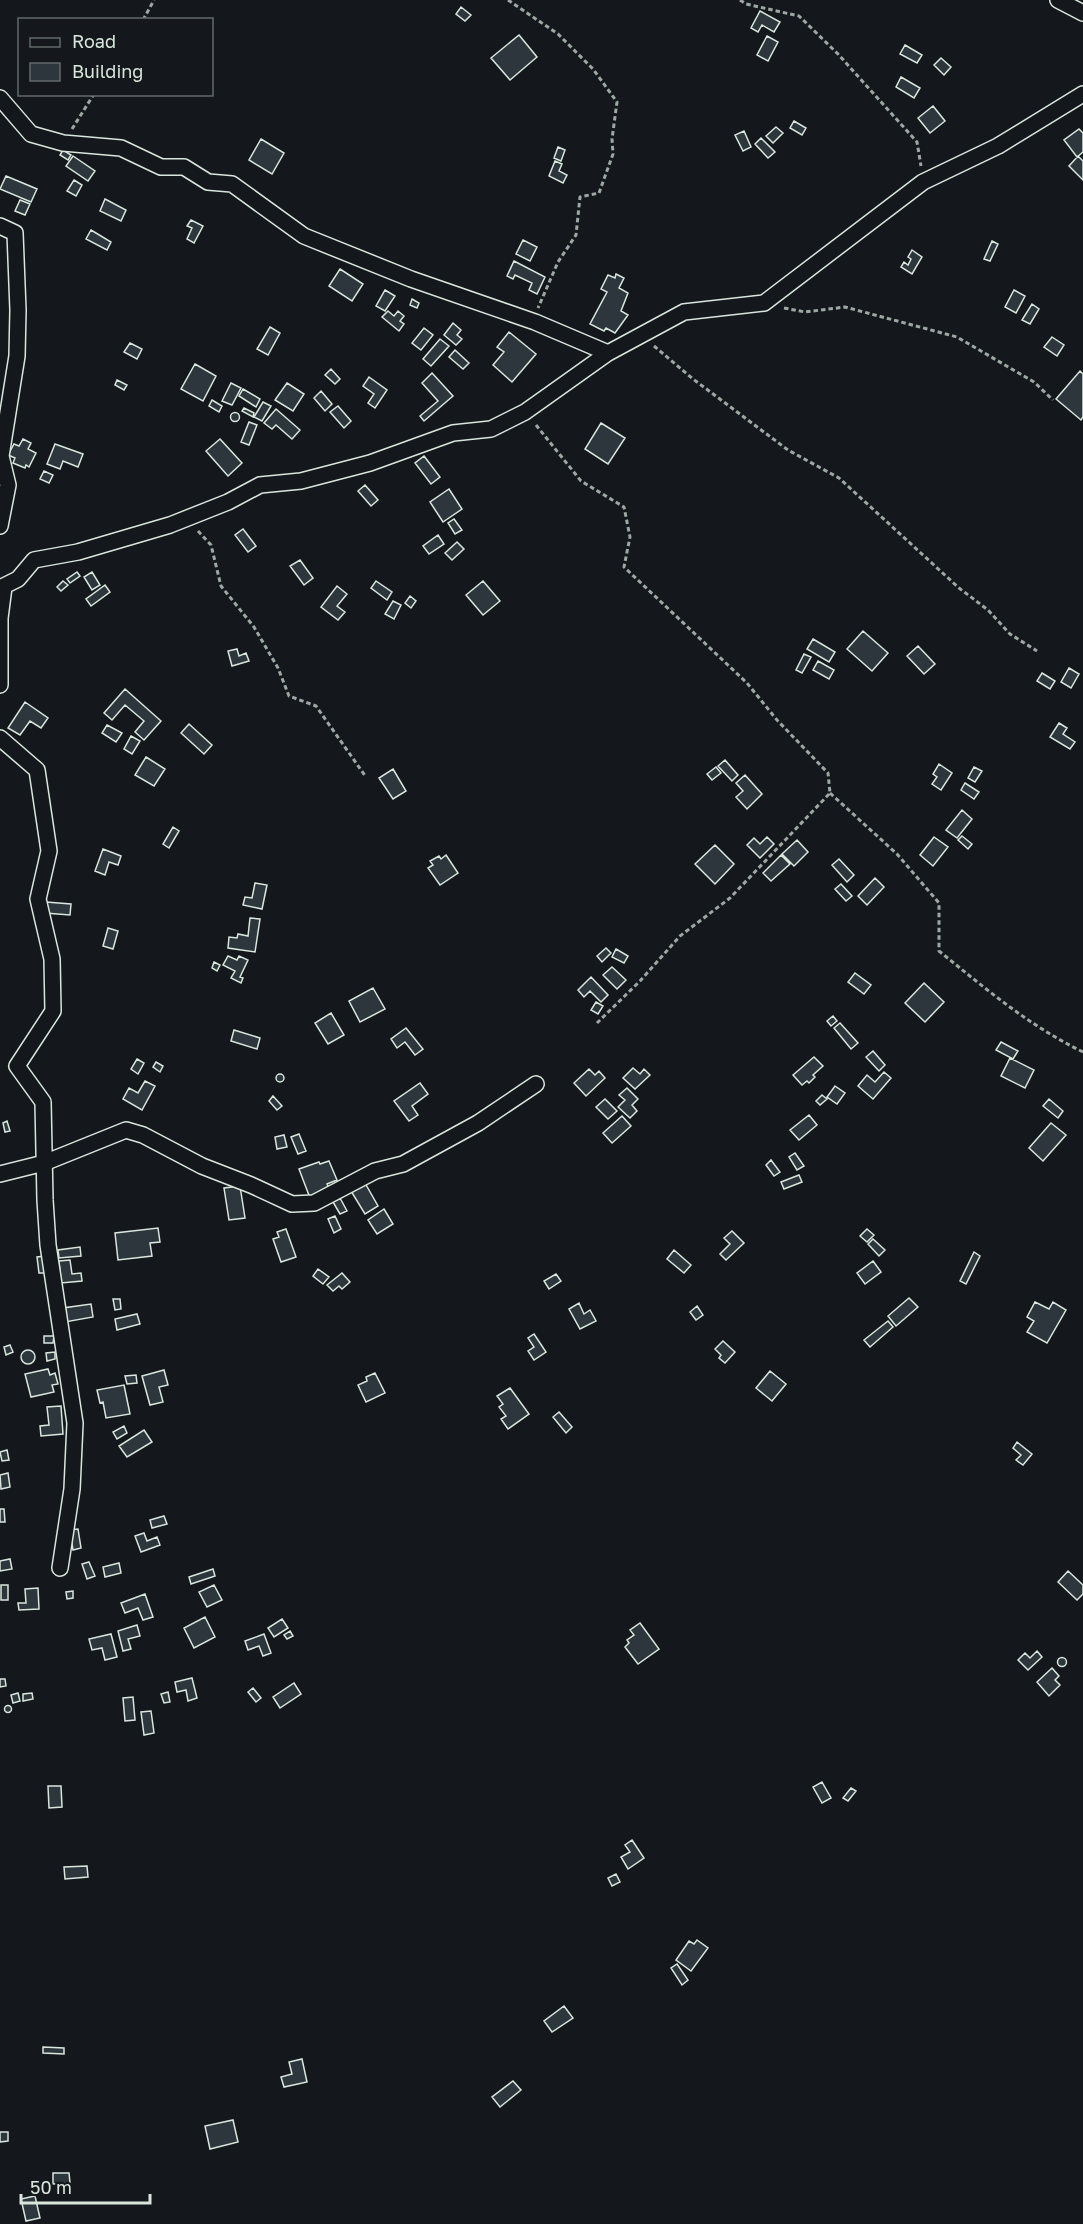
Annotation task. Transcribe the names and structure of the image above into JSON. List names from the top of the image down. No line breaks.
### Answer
{"legend":["Road","Building"],"scale_bar":"50 m"}
